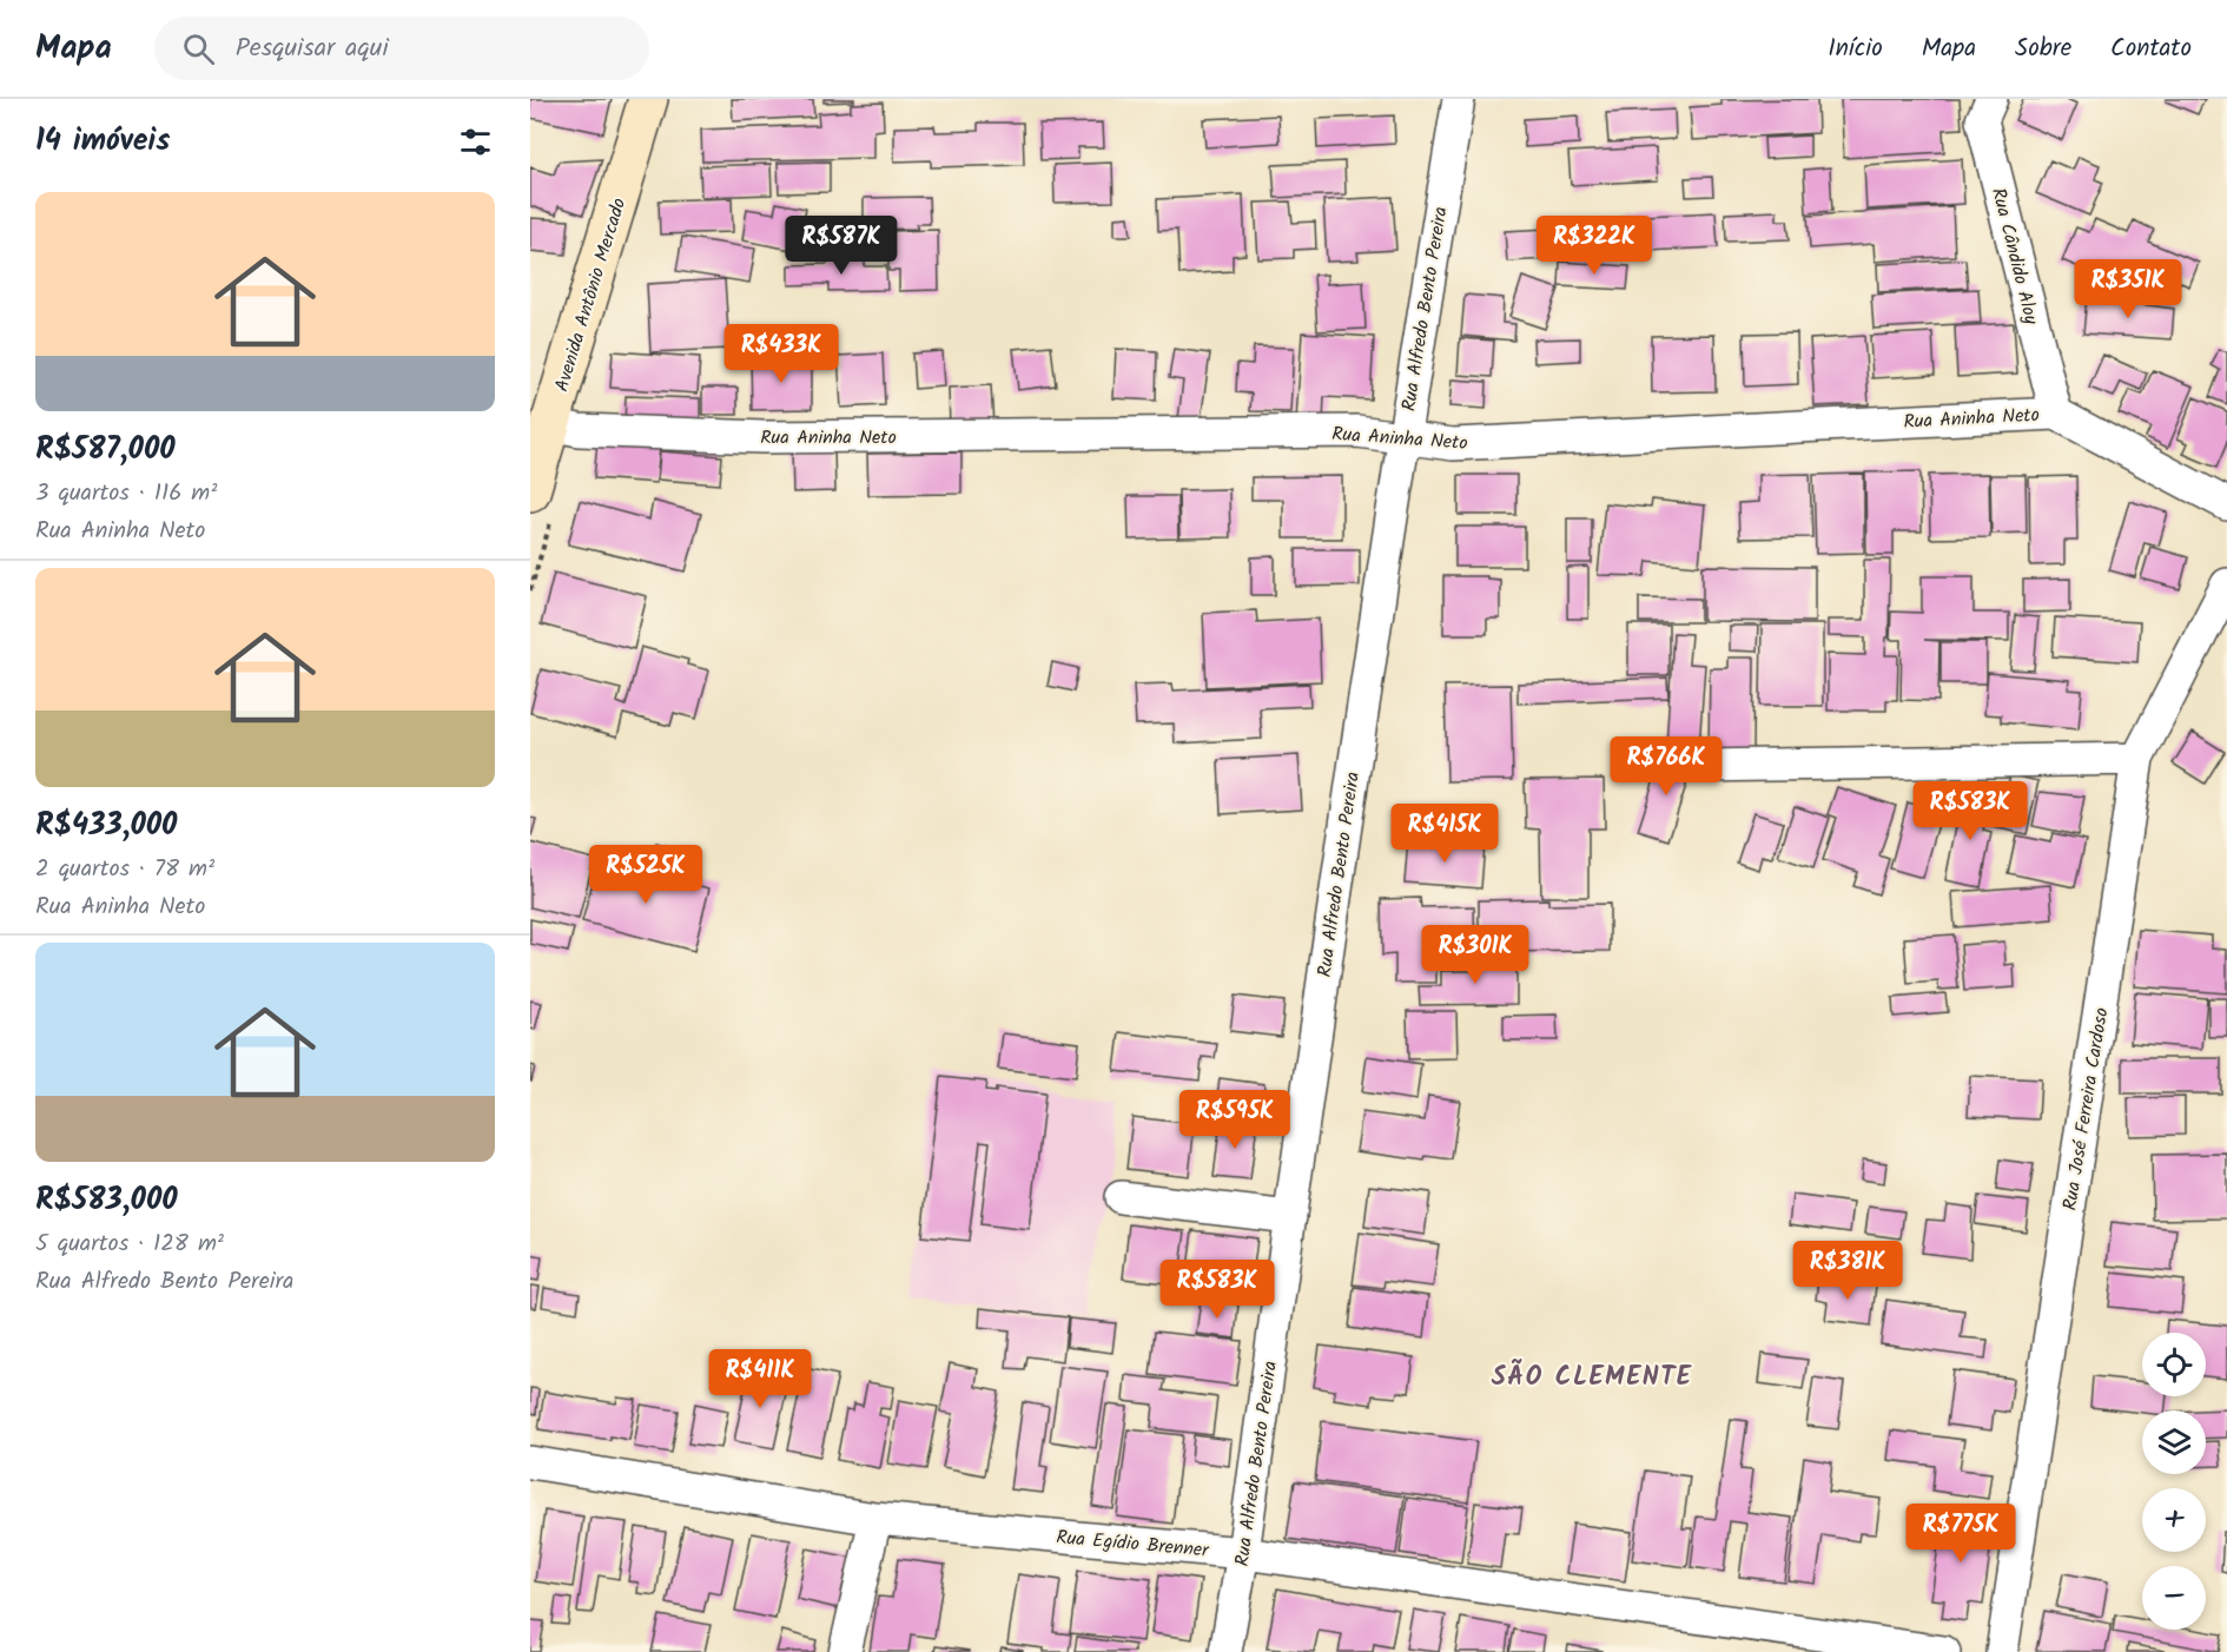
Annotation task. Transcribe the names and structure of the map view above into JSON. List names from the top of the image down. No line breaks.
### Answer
{"streets":{"street":["Rua Cândido Aloy","Avenida Antônio Mercado","Rua Alfredo Bento Pereira","Rua Aninha Neto","Rua José Ferreira Cardoso","Rua Egídio Brenner"]},"crossings":[["Rua Cândido Aloy","Rua Aninha Neto"],["Avenida Antônio Mercado","Rua Aninha Neto"],["Rua Alfredo Bento Pereira","Rua Aninha Neto"],["Rua Alfredo Bento Pereira","Rua Egídio Brenner"]],"districts":["SÃO CLEMENTE"],"page":{"header":"Mapa","search":"Pesquisar aqui","nav":["Início","Mapa","Sobre","Contato"],"heading":"14 imóveis","list":[{"name":"R$587,000","note":"3 quartos · 116 m² · Rua Aninha Neto"},{"name":"R$433,000","note":"2 quartos · 78 m² · Rua Aninha Neto"},{"name":"R$583,000","note":"5 quartos · 128 m² · Rua Alfredo Bento Pereira"}],"price":["R$587K","R$322K","R$351K","R$433K","R$766K","R$583K","R$415K","R$525K","R$301K","R$595K","R$381K","R$583K","R$411K","R$775K"],"map_buttons":["+","−"]}}
